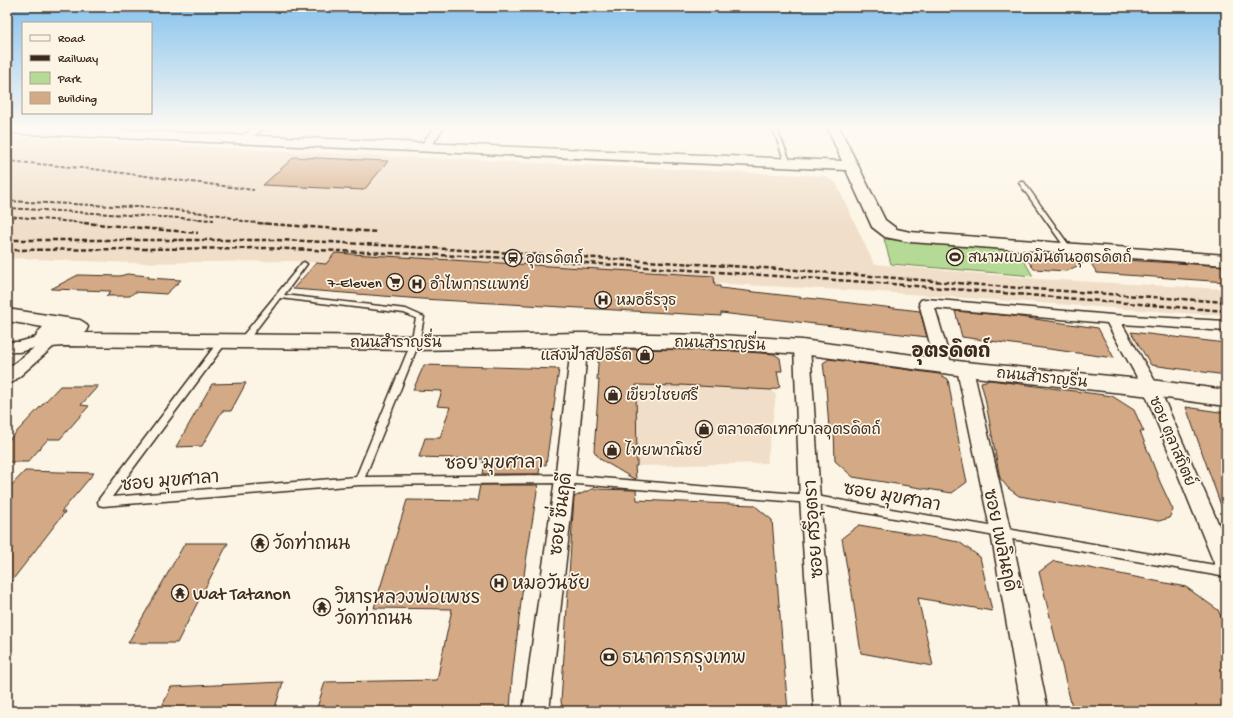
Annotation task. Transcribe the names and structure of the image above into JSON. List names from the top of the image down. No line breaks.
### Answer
{"streets":{"street":["ถนนสำราญรื่น","ซอย ตุลาสถิตย์","ซอย ชื่นฤดี","ซอย ศรีอุตรา","ซอย เพลินฤดี"],"lane":["ซอย มุขศาลา"]},"crossings":[["ถนนสำราญรื่น","ซอย ตุลาสถิตย์"],["ถนนสำราญรื่น","ซอย มุขศาลา"],["ถนนสำราญรื่น","ซอย ชื่นฤดี"],["ถนนสำราญรื่น","ซอย ศรีอุตรา"],["ถนนสำราญรื่น","ซอย เพลินฤดี"],["ซอย ตุลาสถิตย์","ซอย เพลินฤดี"],["ซอย มุขศาลา","ซอย ชื่นฤดี"],["ซอย มุขศาลา","ซอย ศรีอุตรา"],["ซอย มุขศาลา","ซอย เพลินฤดี"]],"districts":["อุตรดิตถ์"],"places":{"sports":["สนามแบดมินตันอุตรดิตถ์"],"station":["อุตรดิตถ์"],"supermarket":["7-Eleven"],"hospital":["อำไพการแพทย์","หมอธีรวุธ","หมอวันชัย"],"shop":["แสงฟ้าสปอร์ต","เขียวไชยศรี","ตลาดสดเทศบาลอุตรดิตถ์","ไทยพาณิชย์"],"temple":["วัดท่าถนน","Wat Tatanon","วิหารหลวงพ่อเพชร วัดท่าถนน"],"bank":["ธนาคารกรุงเทพ"]},"legend":["Road","Railway","Park","Building"]}
